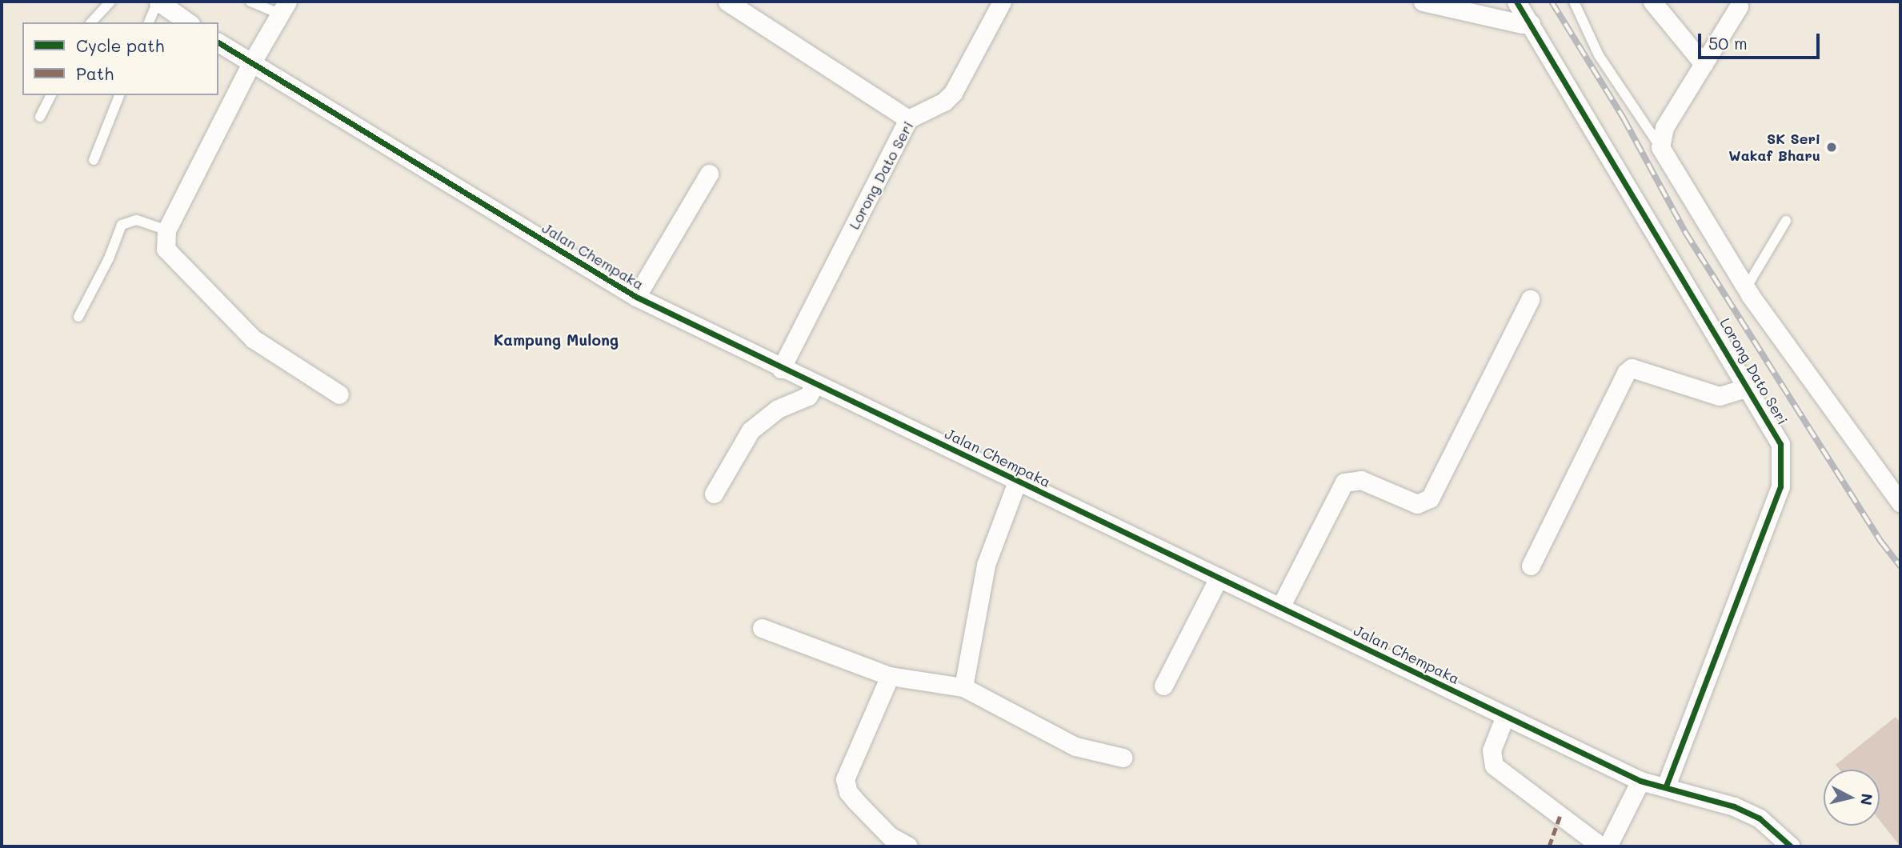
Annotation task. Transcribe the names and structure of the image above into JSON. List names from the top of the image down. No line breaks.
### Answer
{"streets":{"street":["Lorong Dato Seri","Jalan Chempaka"]},"crossings":[["Lorong Dato Seri","Jalan Chempaka"]],"districts":["Kampung Mulong"],"places":["SK Seri Wakaf Bharu"],"legend":["Cycle path","Path"],"scale_bar":"50 m","north":"right"}
